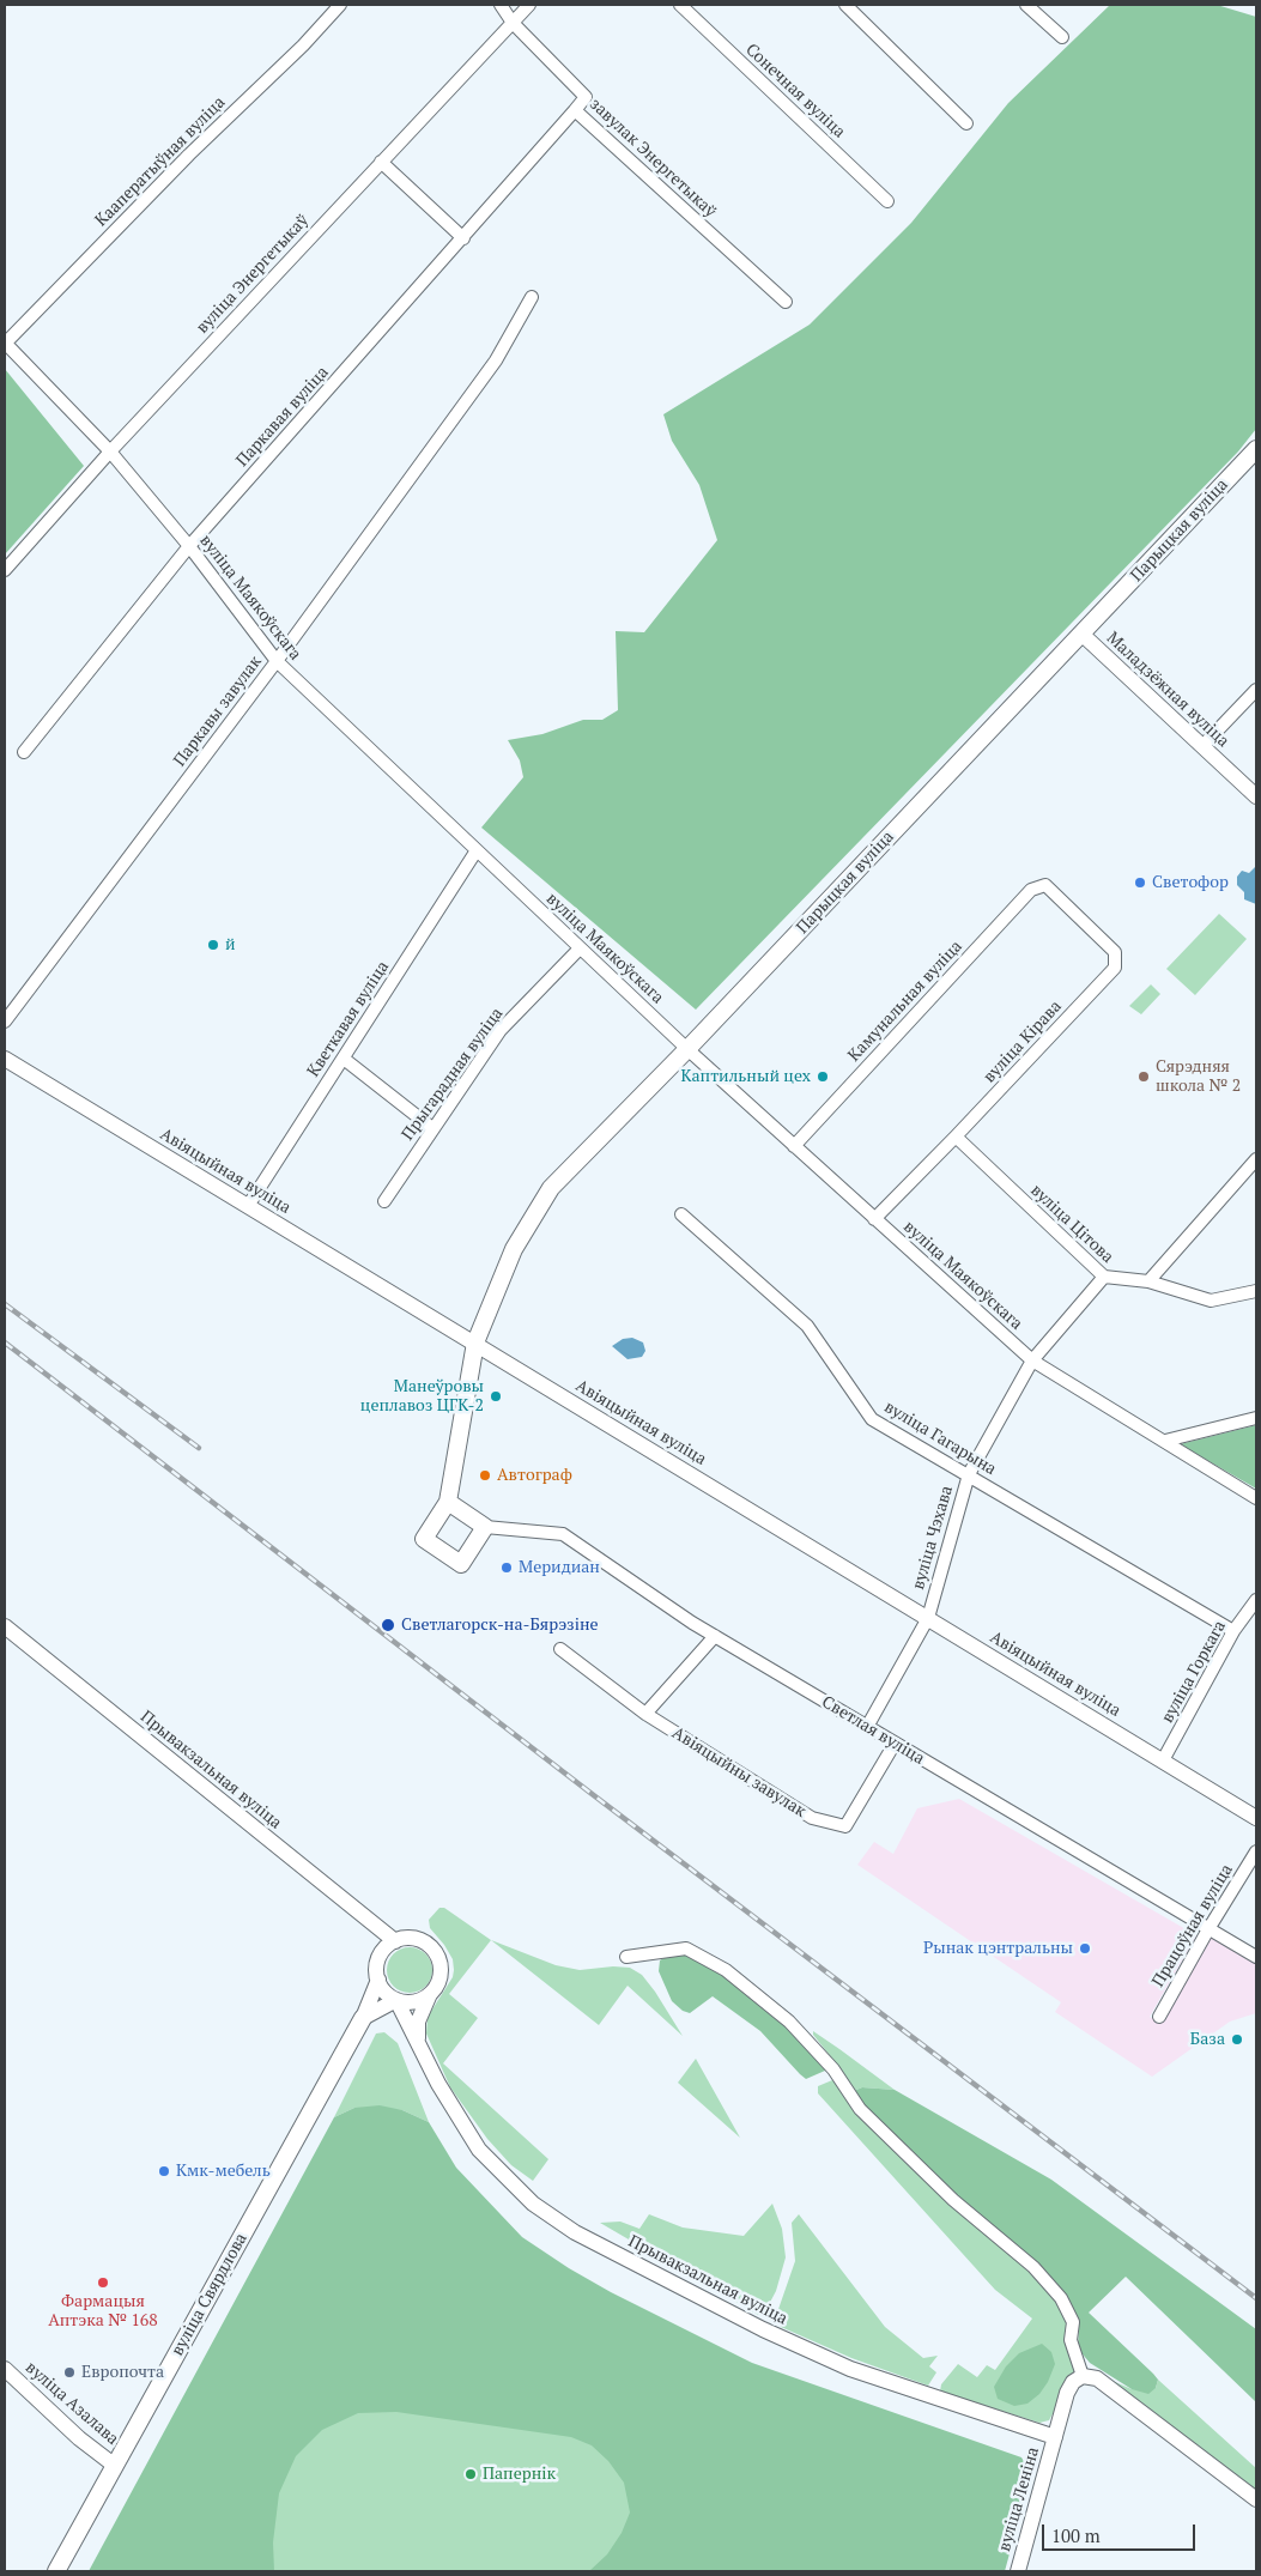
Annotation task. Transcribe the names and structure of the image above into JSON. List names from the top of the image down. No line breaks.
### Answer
{"streets":{"main road":["Парыцкая вуліца","Светлая вуліца","вуліца Свярдлова"],"street":["Сонечная вуліца","завулак Энергетыкаў","Кааператыўная вуліца","вуліца Энергетыкаў","Паркавая вуліца","вуліца Маякоўскага","Маладзёжная вуліца","Паркавы завулак","Камунальная вуліца","Кветкавая вуліца","вуліца Кірава","Прыгарадная вуліца","Авіяцыйная вуліца","вуліца Цітова","вуліца Гагарына","вуліца Чэхава","вуліца Горкага","Прывакзальная вуліца","Авіяцыйны завулак","Працоўная вуліца","вуліца Азалава","вуліца Леніна"]},"crossings":[["завулак Энергетыкаў","вуліца Энергетыкаў"],["завулак Энергетыкаў","Паркавая вуліца"],["Кааператыўная вуліца","вуліца Маякоўскага"],["вуліца Энергетыкаў","вуліца Маякоўскага"],["Паркавая вуліца","вуліца Маякоўскага"],["Парыцкая вуліца","вуліца Маякоўскага"],["Парыцкая вуліца","Маладзёжная вуліца"],["Парыцкая вуліца","Авіяцыйная вуліца"],["вуліца Маякоўскага","Паркавы завулак"],["вуліца Маякоўскага","Камунальная вуліца"],["вуліца Маякоўскага","Кветкавая вуліца"],["вуліца Маякоўскага","вуліца Кірава"],["вуліца Маякоўскага","Прыгарадная вуліца"],["вуліца Маякоўскага","вуліца Чэхава"],["Камунальная вуліца","вуліца Кірава"],["Кветкавая вуліца","Авіяцыйная вуліца"],["вуліца Кірава","вуліца Цітова"],["Авіяцыйная вуліца","вуліца Чэхава"],["Авіяцыйная вуліца","вуліца Горкага"],["вуліца Цітова","вуліца Чэхава"],["вуліца Гагарына","вуліца Чэхава"],["вуліца Гагарына","вуліца Горкага"],["вуліца Чэхава","Светлая вуліца"],["Светлая вуліца","Авіяцыйны завулак"],["Светлая вуліца","Працоўная вуліца"],["Прывакзальная вуліца","вуліца Свярдлова"],["Прывакзальная вуліца","вуліца Леніна"],["вуліца Свярдлова","вуліца Азалава"]],"places":["Светофор","й","Каптильный цех","Сярэдняя школа № 2","Манеўровы цеплавоз ЦГК-2","Автограф","Меридиан","Светлагорск-на-Бярэзіне","Рынак цэнтральны","База","Кмк-мебель","Фармацыя Аптэка № 168","Европочта","Папернік"],"scale_bar":"100 m"}
